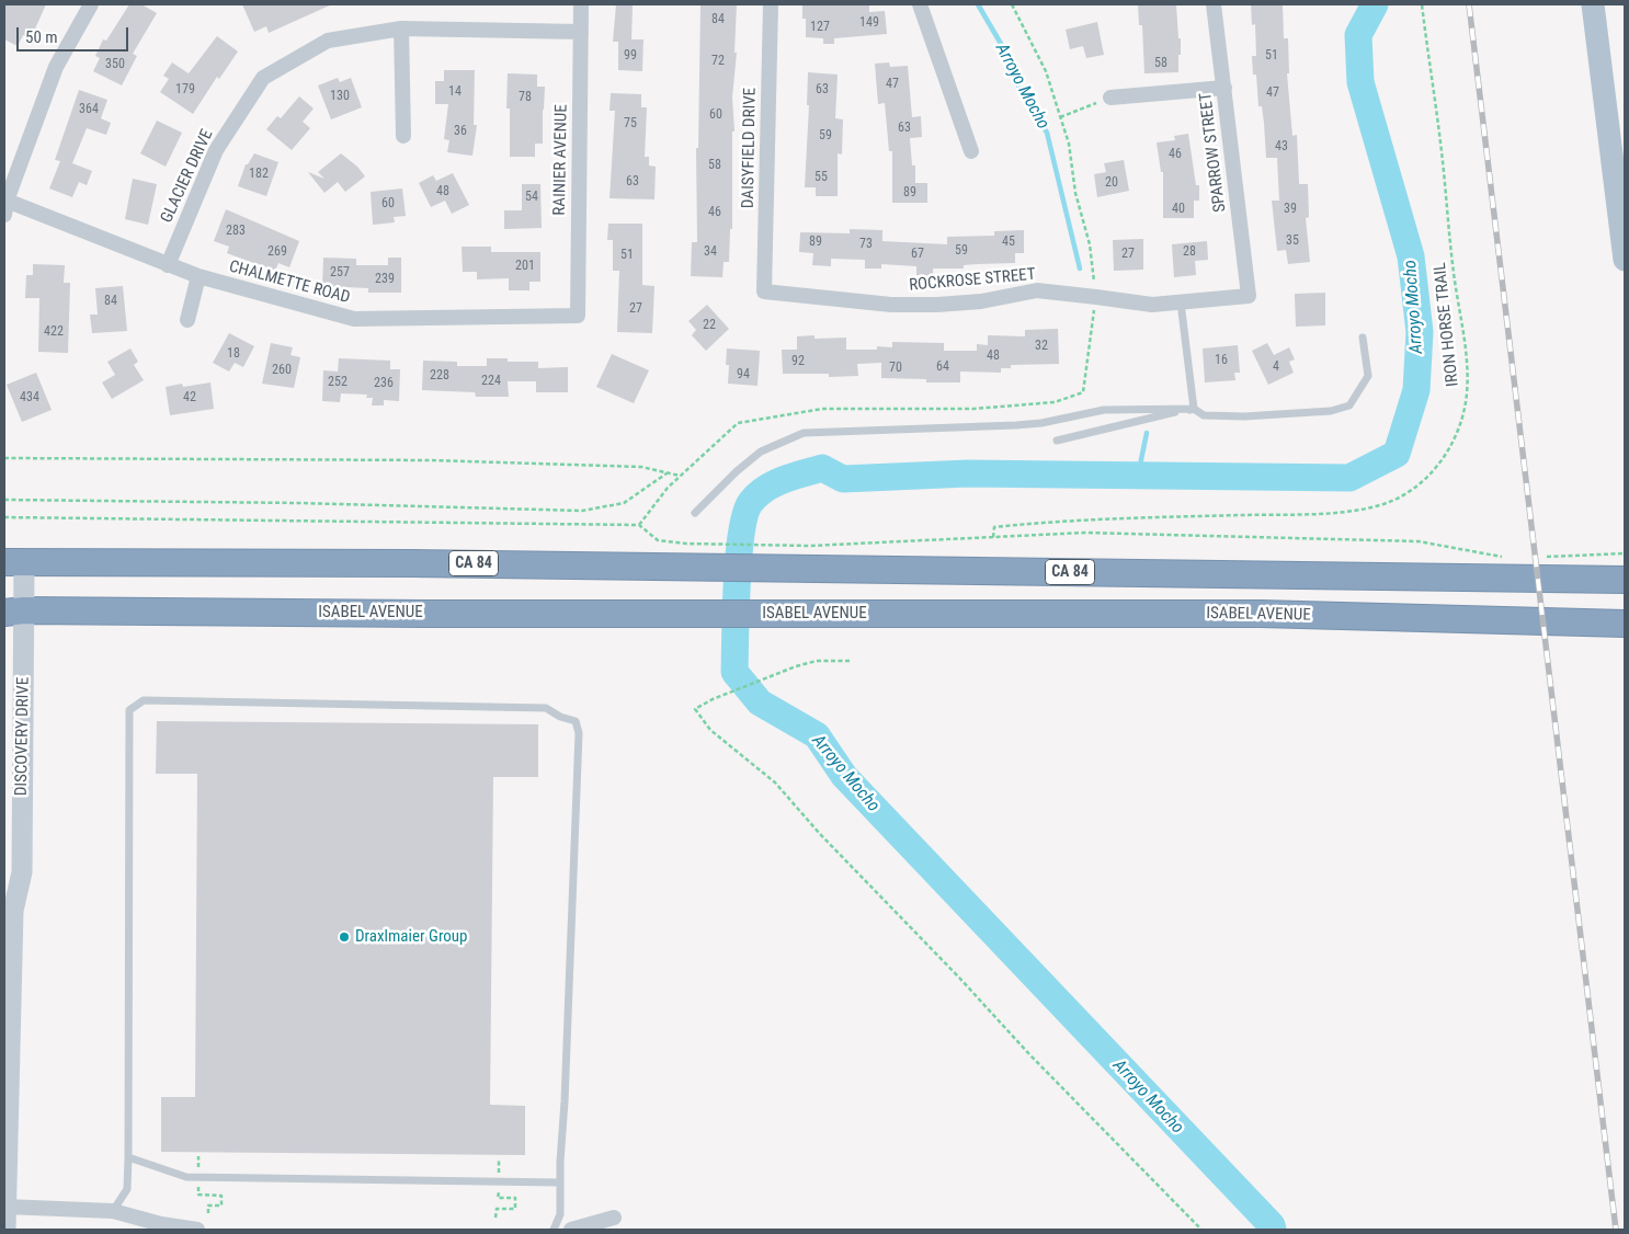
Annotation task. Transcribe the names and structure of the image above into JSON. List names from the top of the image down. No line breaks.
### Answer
{"streets":{"highway":["CA 84","ISABEL AVENUE"],"street":["DAISYFIELD DRIVE","SPARROW STREET","RAINIER AVENUE","GLACIER DRIVE","ROCKROSE STREET","CHALMETTE ROAD","DISCOVERY DRIVE"],"path":["IRON HORSE TRAIL"]},"crossings":[["DAISYFIELD DRIVE","ROCKROSE STREET"],["SPARROW STREET","ROCKROSE STREET"],["RAINIER AVENUE","GLACIER DRIVE"],["RAINIER AVENUE","CHALMETTE ROAD"],["GLACIER DRIVE","CHALMETTE ROAD"],["CA 84","DISCOVERY DRIVE"],["ISABEL AVENUE","DISCOVERY DRIVE"]],"water":["Arroyo Mocho"],"places":["Draxlmaier Group"],"house_numbers":["84","149","127","99","51","72","58","350","47","179","63","14","47","130","78","364","60","75","63","36","59","43","46","58","182","55","63","20","48","89","54","60","40","39","46","283","35","89","45","73","59","269","34","28","67","27","51","201","257","239","84","27","22","422","32","18","48","16","92","64","4","70","260","94","228","224","252","236","434","42"],"scale_bar":"50 m"}
